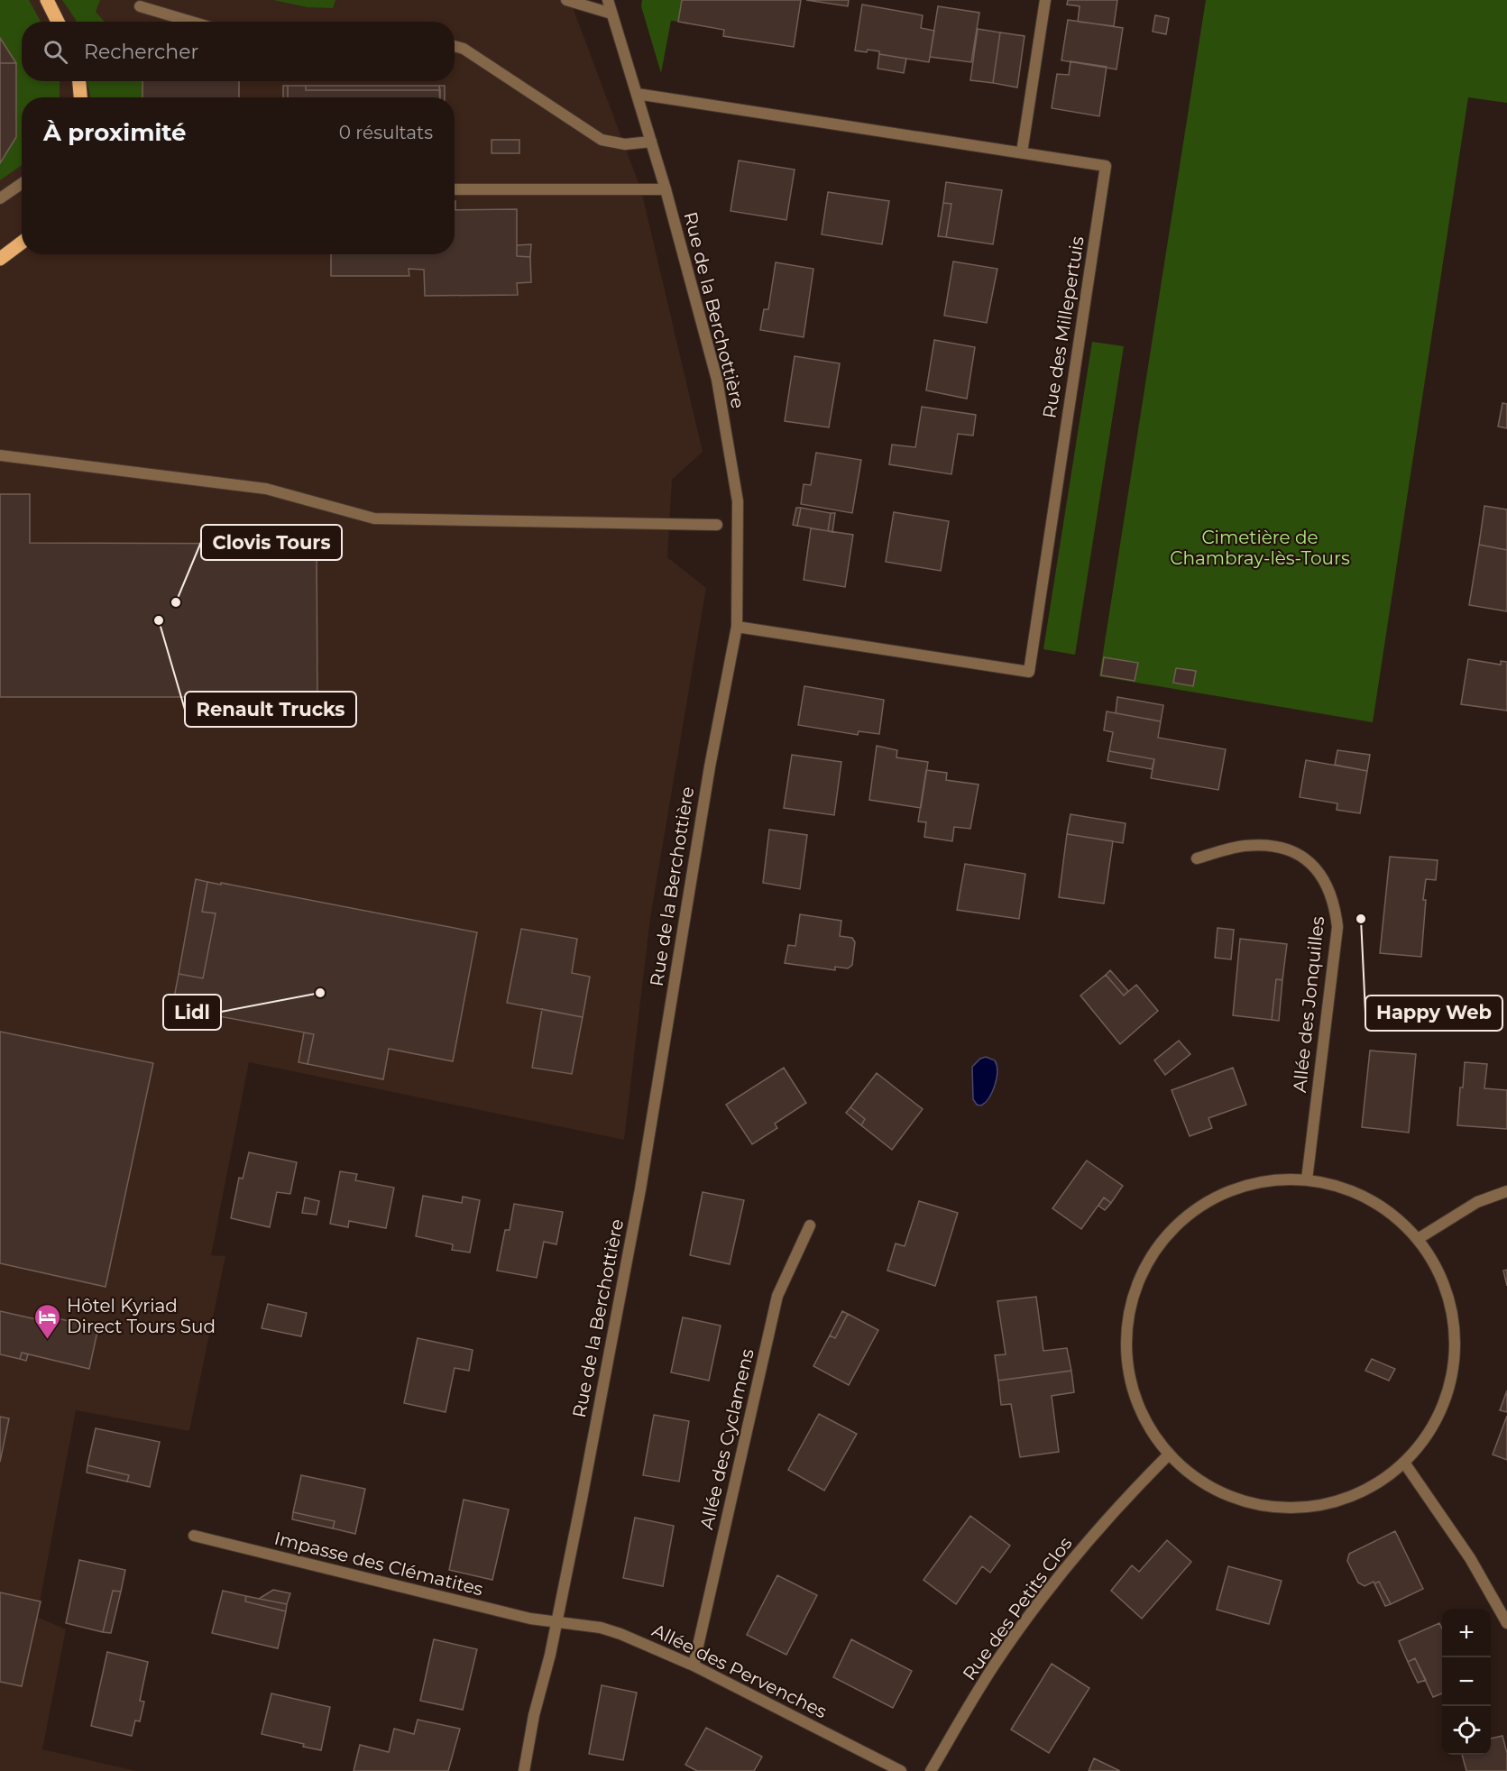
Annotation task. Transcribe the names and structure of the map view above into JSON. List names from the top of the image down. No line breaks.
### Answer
{"streets":{"street":["Rue de la Berchottière","Rue des Millepertuis","Allée des Jonquilles","Allée des Cyclamens","Impasse des Clématites","Rue des Petits Clos","Allée des Pervenches"]},"crossings":[["Rue de la Berchottière","Rue des Millepertuis"],["Rue de la Berchottière","Impasse des Clématites"],["Rue de la Berchottière","Allée des Pervenches"],["Allée des Cyclamens","Allée des Pervenches"],["Impasse des Clématites","Allée des Pervenches"]],"parks":["Cimetière de Chambray-lès-Tours"],"places":{"other":["Clovis Tours","Renault Trucks","Happy Web","Lidl"],"hotel":["Hôtel Kyriad Direct Tours Sud"]},"page":{"search":"Rechercher","heading":["À proximité","0 résultats"],"map_buttons":["+","−"]}}
